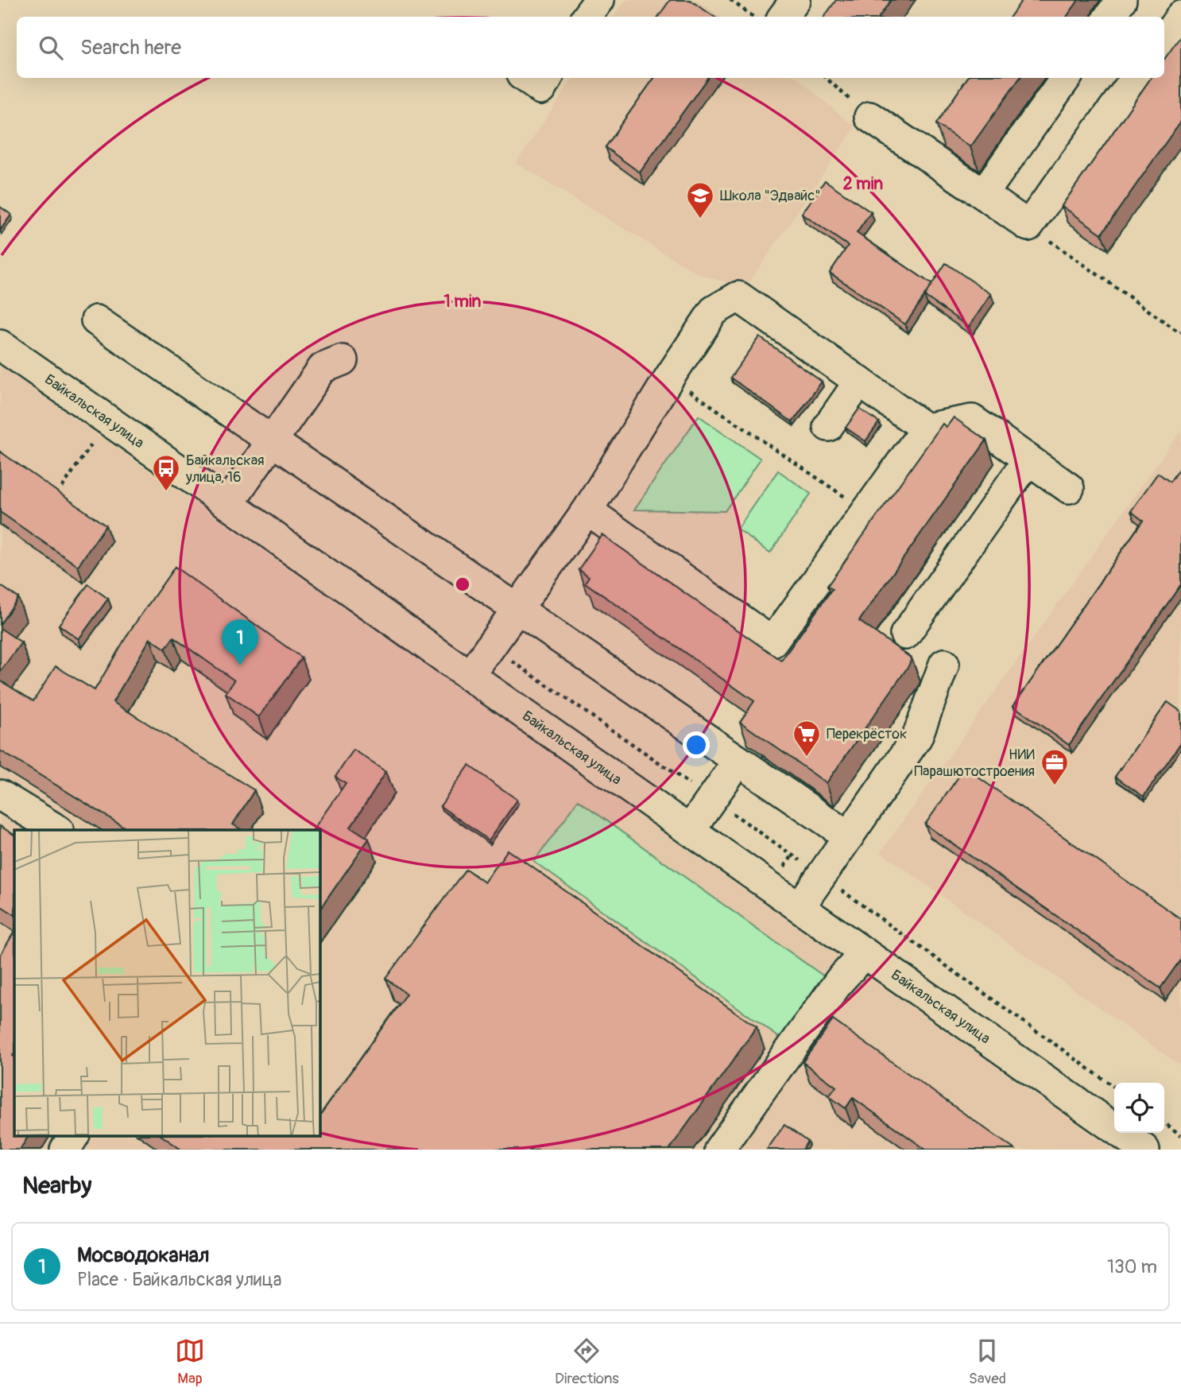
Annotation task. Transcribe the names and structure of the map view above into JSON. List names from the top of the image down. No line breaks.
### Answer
{"streets":{"street":["Байкальская улица"]},"places":{"school or university":["Школа \"Эдвайс\""],"bus stop":["Байкальская улица, 16"],"supermarket":["Перекрёсток"],"office":["НИИ Парашютостроения"]},"page":{"search":"Search here","pins":"1","heading":"Nearby","list":[{"mark":"1","name":"Мосводоканал","note":"Place · Байкальская улица","value":"130 m"}],"nav":["Map","Directions","Saved"]},"rings":["2 min","1 min"]}
